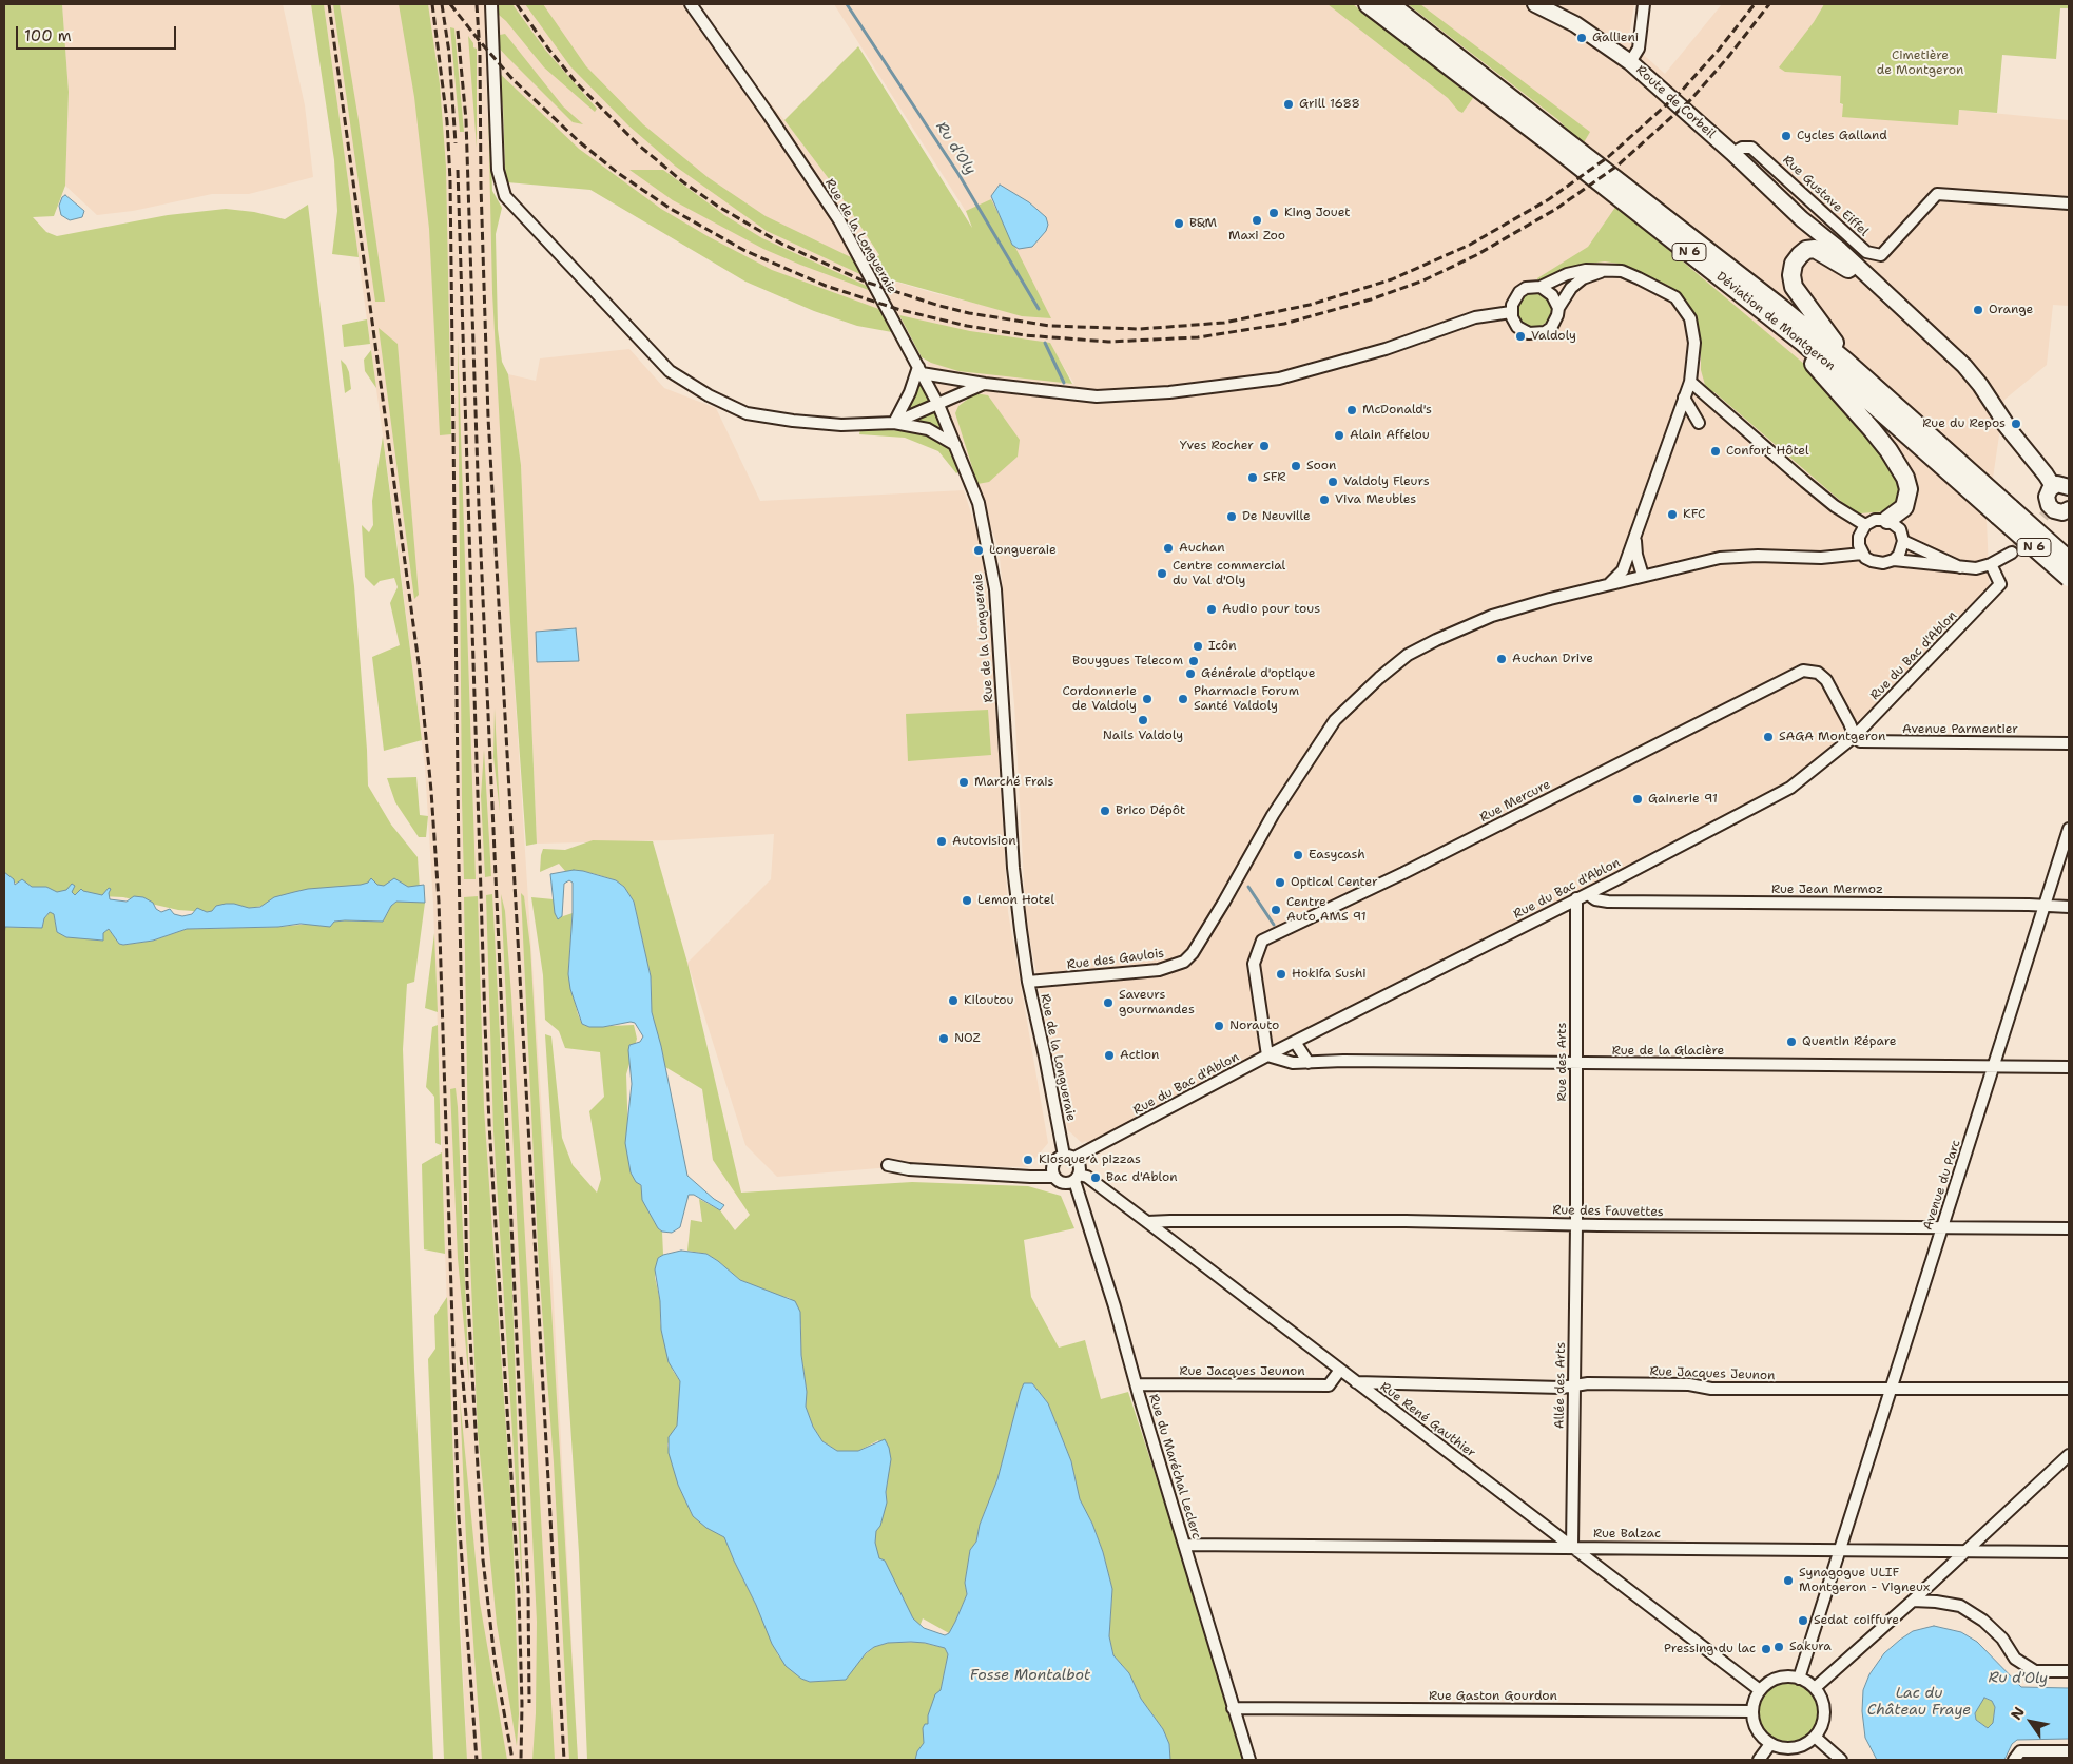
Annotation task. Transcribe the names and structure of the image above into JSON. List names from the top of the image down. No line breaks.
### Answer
{"streets":{"main road":["Route de Corbeil","N 6","Déviation de Montgeron"],"street":["Rue Gustave Eiffel","Rue de la Longueraie","Rue du Bac d'Ablon","Avenue Parmentier","Rue Mercure","Rue Jean Mermoz","Rue des Gaulois","Rue de la Glacière","Rue des Arts","Avenue du Parc","Rue des Fauvettes","Rue Jacques Jeunon","Allée des Arts","Rue René Gauthier","Rue du Maréchal Leclerc","Rue Balzac","Rue Gaston Gourdon"]},"crossings":[["Route de Corbeil","Rue Gustave Eiffel"],["Rue de la Longueraie","Rue du Bac d'Ablon"],["Rue de la Longueraie","Rue des Gaulois"],["Rue de la Longueraie","Rue René Gauthier"],["Rue de la Longueraie","Rue du Maréchal Leclerc"],["N 6","Déviation de Montgeron"],["Rue du Bac d'Ablon","Avenue Parmentier"],["Rue du Bac d'Ablon","Rue Mercure"],["Rue du Bac d'Ablon","Rue Jean Mermoz"],["Rue du Bac d'Ablon","Rue de la Glacière"],["Rue du Bac d'Ablon","Rue des Arts"],["Rue du Bac d'Ablon","Rue René Gauthier"],["Rue du Bac d'Ablon","Rue du Maréchal Leclerc"],["Avenue Parmentier","Rue Mercure"],["Rue Mercure","Rue de la Glacière"],["Rue Jean Mermoz","Avenue du Parc"],["Rue de la Glacière","Rue des Arts"],["Rue de la Glacière","Avenue du Parc"],["Rue des Arts","Rue des Fauvettes"],["Rue des Arts","Allée des Arts"],["Avenue du Parc","Rue des Fauvettes"],["Avenue du Parc","Rue Jacques Jeunon"],["Avenue du Parc","Rue René Gauthier"],["Avenue du Parc","Rue Balzac"],["Avenue du Parc","Rue Gaston Gourdon"],["Rue des Fauvettes","Allée des Arts"],["Rue des Fauvettes","Rue René Gauthier"],["Rue Jacques Jeunon","Allée des Arts"],["Rue Jacques Jeunon","Rue René Gauthier"],["Rue Jacques Jeunon","Rue du Maréchal Leclerc"],["Allée des Arts","Rue René Gauthier"],["Allée des Arts","Rue Balzac"],["Rue René Gauthier","Rue du Maréchal Leclerc"],["Rue René Gauthier","Rue Balzac"],["Rue René Gauthier","Rue Gaston Gourdon"],["Rue du Maréchal Leclerc","Rue Balzac"],["Rue du Maréchal Leclerc","Rue Gaston Gourdon"]],"water":["Ru d'Oly","Fosse Montalbot","Lac du Château Fraye"],"parks":["Cimetière de Montgeron"],"places":["Gallieni","Grill 1688","Cycles Galland","King Jouet","Maxi Zoo","B&M","Orange","Valdoly","McDonald's","Rue du Repos","Alain Affelou","Yves Rocher","Confort Hôtel","Soon","SFR","Valdoly Fleurs","Viva Meubles","KFC","De Neuville","Auchan","Longueraie","Centre commercial du Val d'Oly","Audio pour tous","Icôn","Auchan Drive","Bouygues Telecom","Générale d'optique","Cordonnerie de Valdoly","Pharmacie Forum Santé Valdoly","Nails Valdoly","SAGA Montgeron","Marché Frais","Gainerie 91","Brico Dépôt","Autovision","Easycash","Optical Center","Lemon Hotel","Centre Auto AMS 91","Hokifa Sushi","Kiloutou","Saveurs gourmandes","Norauto","NOZ","Quentin Répare","Action","Kiosque à pizzas","Bac d'Ablon","Synagogue ULIF Montgeron - Vigneux","Sedat coiffure","Sakura","Pressing du lac"],"scale_bar":"100 m","north":"top left"}
